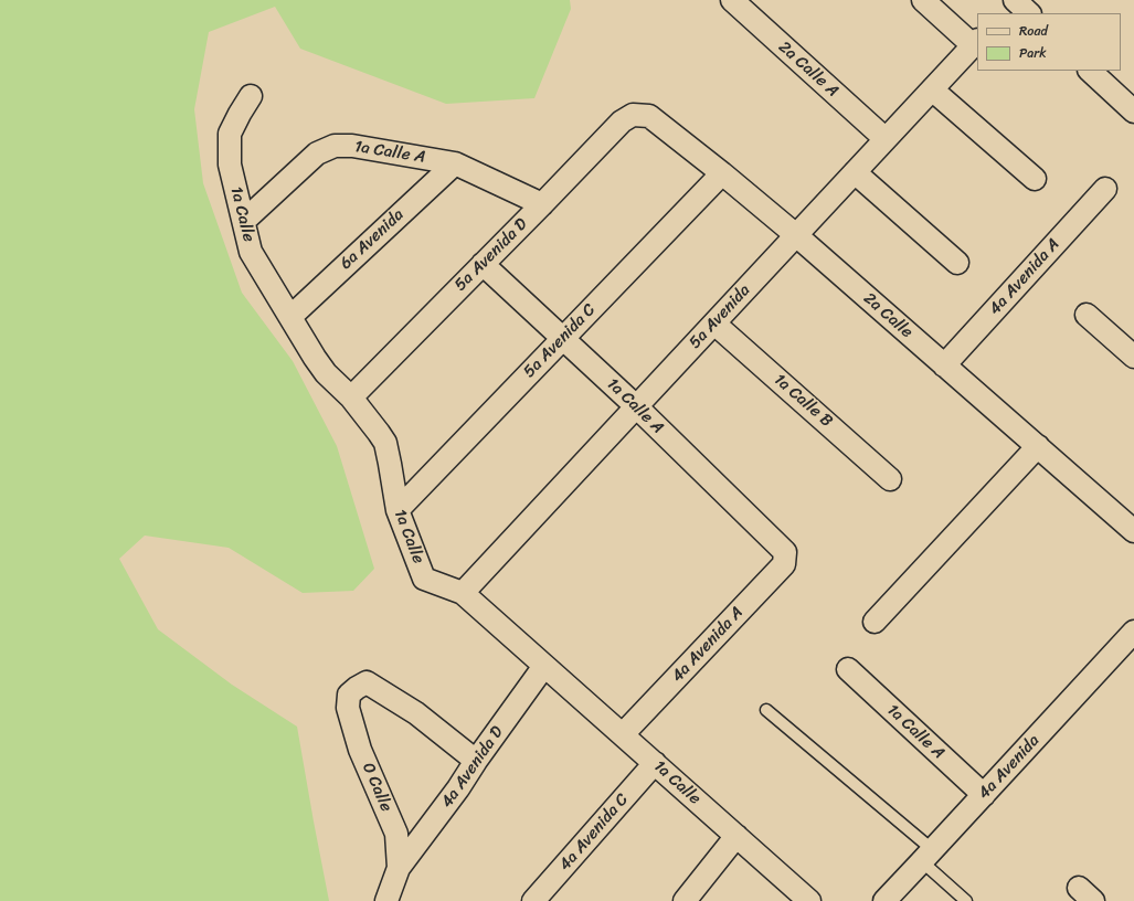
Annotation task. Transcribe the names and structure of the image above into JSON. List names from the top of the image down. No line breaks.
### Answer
{"streets":{"street":["2a Calle A","1a Calle A","1a Calle","6a Avenida","5a Avenida D","4a Avenida A","2a Calle","5a Avenida","5a Avenida C","1a Calle B","4a Avenida D","4a Avenida","0 Calle","4a Avenida C"]},"crossings":[["2a Calle A","5a Avenida"],["1a Calle A","1a Calle"],["1a Calle A","6a Avenida"],["1a Calle A","5a Avenida D"],["1a Calle A","4a Avenida A"],["1a Calle A","5a Avenida"],["1a Calle A","5a Avenida C"],["1a Calle A","4a Avenida"],["1a Calle","6a Avenida"],["1a Calle","5a Avenida D"],["1a Calle","4a Avenida A"],["1a Calle","5a Avenida"],["1a Calle","5a Avenida C"],["1a Calle","4a Avenida D"],["1a Calle","4a Avenida C"],["5a Avenida D","2a Calle"],["4a Avenida A","2a Calle"],["2a Calle","5a Avenida"],["2a Calle","5a Avenida C"],["5a Avenida","1a Calle B"],["4a Avenida D","0 Calle"]],"legend":["Road","Park"]}
